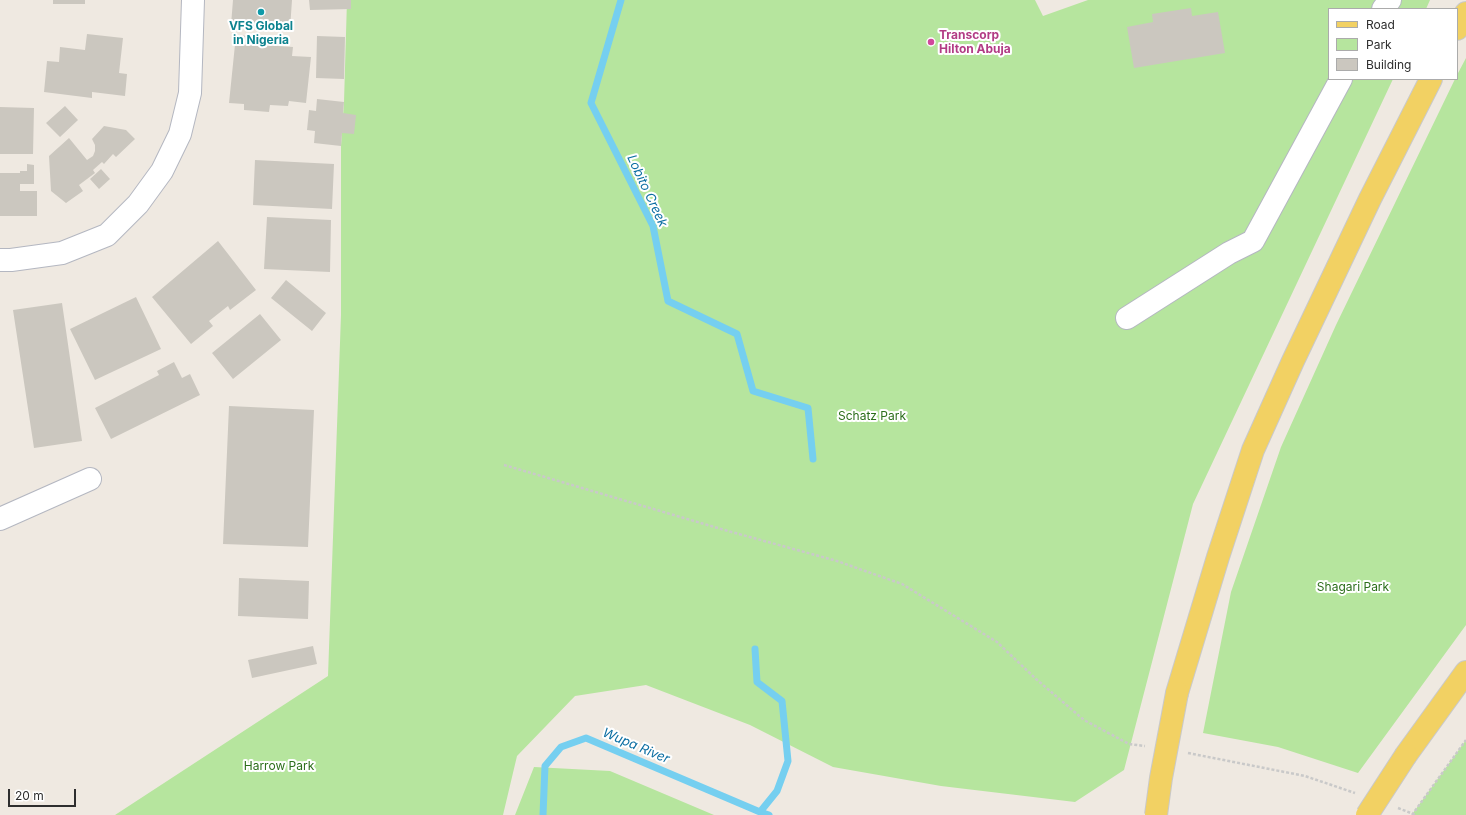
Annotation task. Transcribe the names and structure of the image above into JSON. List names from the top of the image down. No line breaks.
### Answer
{"water":["Lobito Creek","Wupa River"],"parks":["Schatz Park","Shagari Park","Harrow Park"],"places":["VFS Global in Nigeria","Transcorp Hilton Abuja"],"legend":["Road","Park","Building"],"scale_bar":"20 m"}
